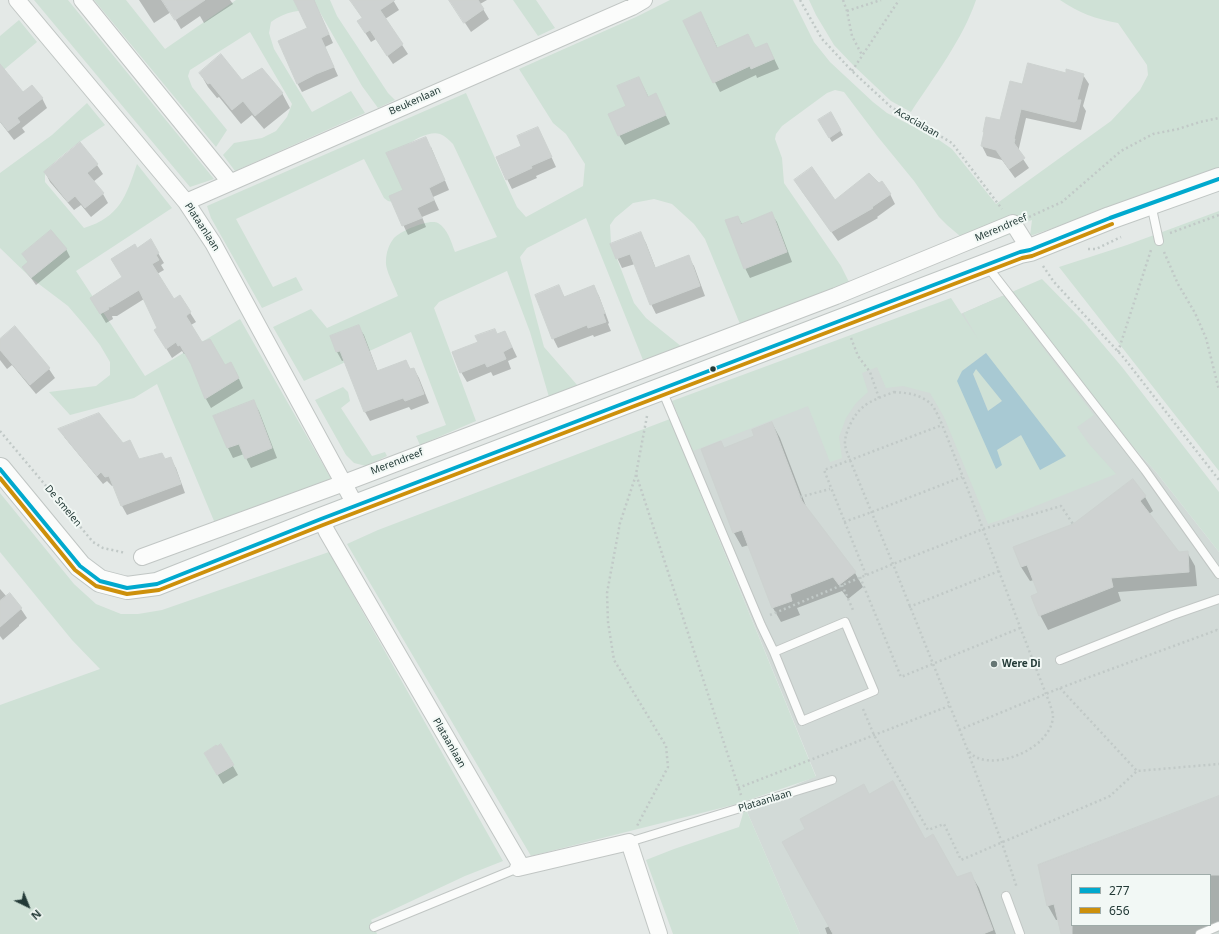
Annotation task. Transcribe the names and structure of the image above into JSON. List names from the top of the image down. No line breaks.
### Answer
{"streets":{"street":["Beukenlaan","Plataanlaan","Merendreef"],"path":["Acacialaan","De Smelen"]},"crossings":[["Beukenlaan","Plataanlaan"],["Acacialaan","Merendreef"],["Plataanlaan","Merendreef"],["Merendreef","De Smelen"]],"places":["Were Di"],"lines":["transit line 277","transit line 656"],"legend":["277","656"],"north":"bottom right"}
